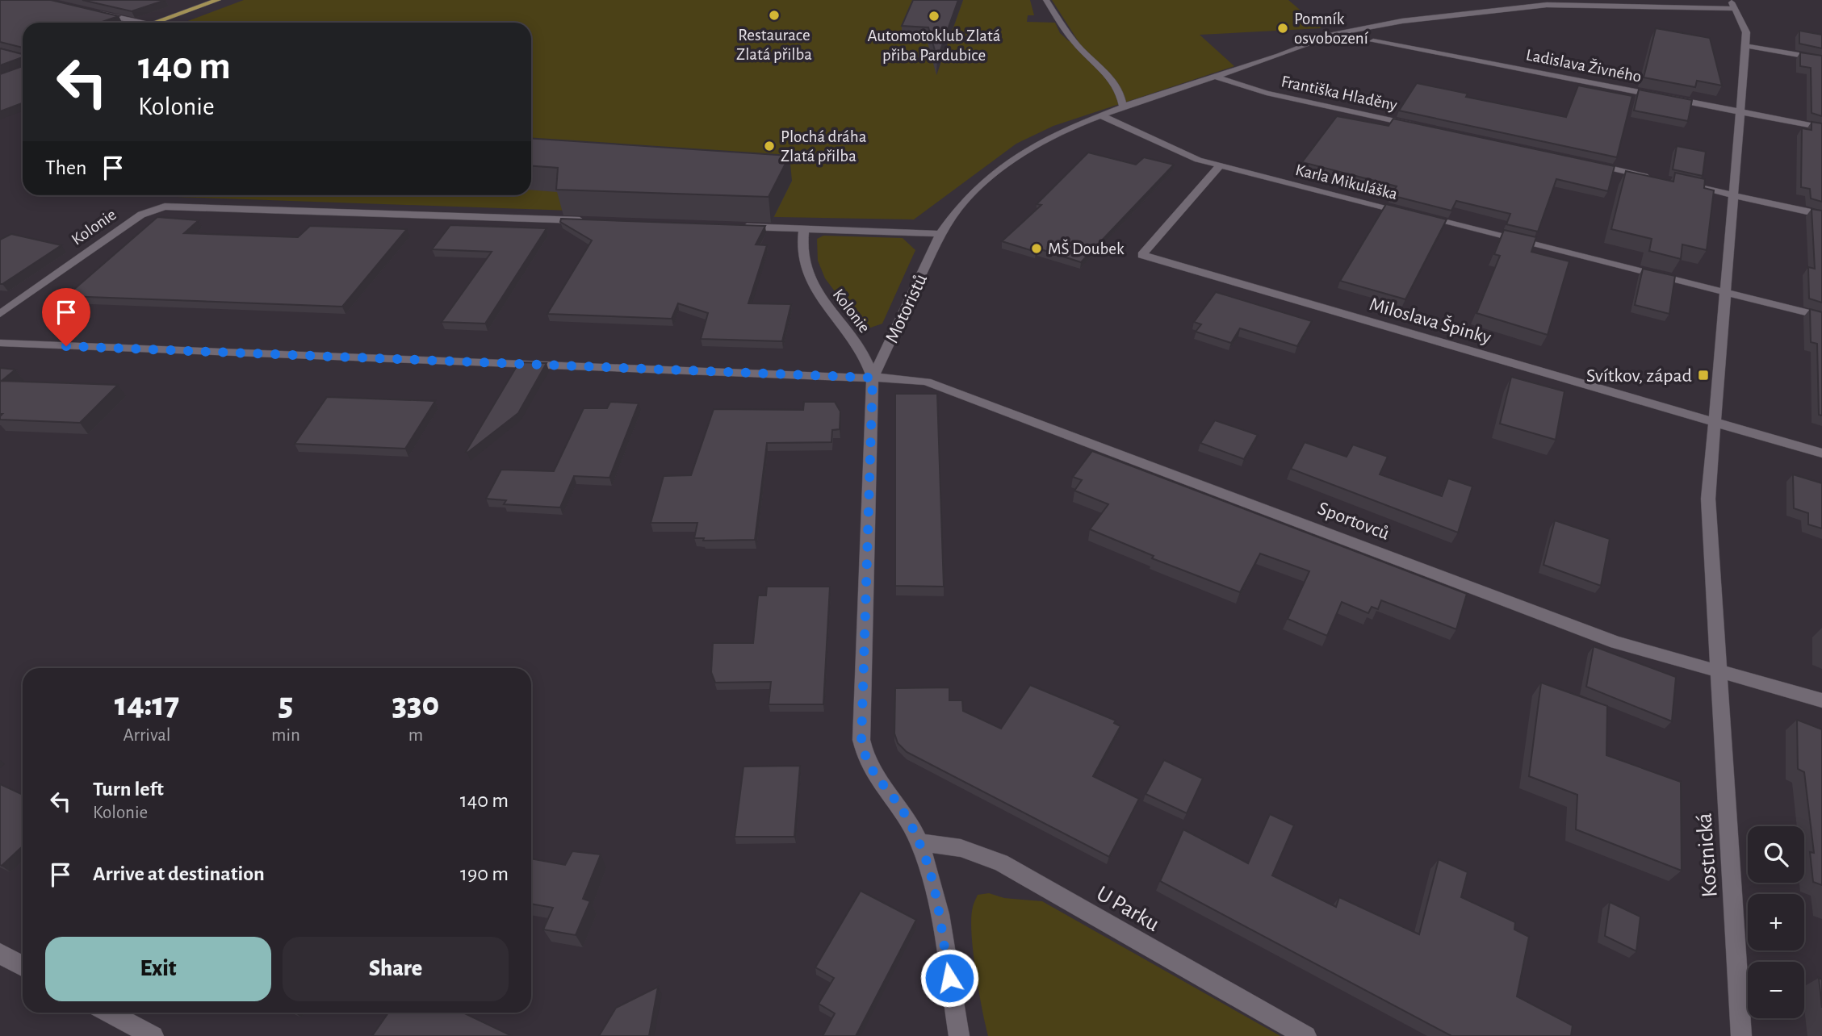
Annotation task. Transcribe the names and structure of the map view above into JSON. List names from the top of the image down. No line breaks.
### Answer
{"streets":{"street":["Ladislava Živného","Františka Hladěny","Karla Mikuláška","Kolonie","Motoristů","Miloslava Špinky","Sportovců","Kostnická","U Parku"]},"crossings":[["Ladislava Živného","Kostnická"],["Františka Hladěny","Motoristů"],["Karla Mikuláška","Motoristů"],["Karla Mikuláška","Miloslava Špinky"],["Karla Mikuláška","Kostnická"],["Kolonie","Motoristů"],["Kolonie","Sportovců"],["Motoristů","Sportovců"],["Motoristů","Kostnická"],["Motoristů","U Parku"],["Miloslava Špinky","Kostnická"],["Sportovců","Kostnická"]],"places":{"other":["Restaurace Zlatá přilba","Automotoklub Zlatá přiba Pardubice","Pomník osvobození","Plochá dráha Zlatá přilba","MŠ Doubek"],"transit":["Svítkov, západ"]},"page":{"turn":["140 m","Kolonie"],"then":"Then","eta":["14:17","Arrival","5","min","330","m"],"list":[{"name":"Turn left","note":"Kolonie","value":"140 m"},{"name":"Arrive at destination","value":"190 m"}],"map_buttons":["+","−"],"buttons":["Exit","Share"]}}
